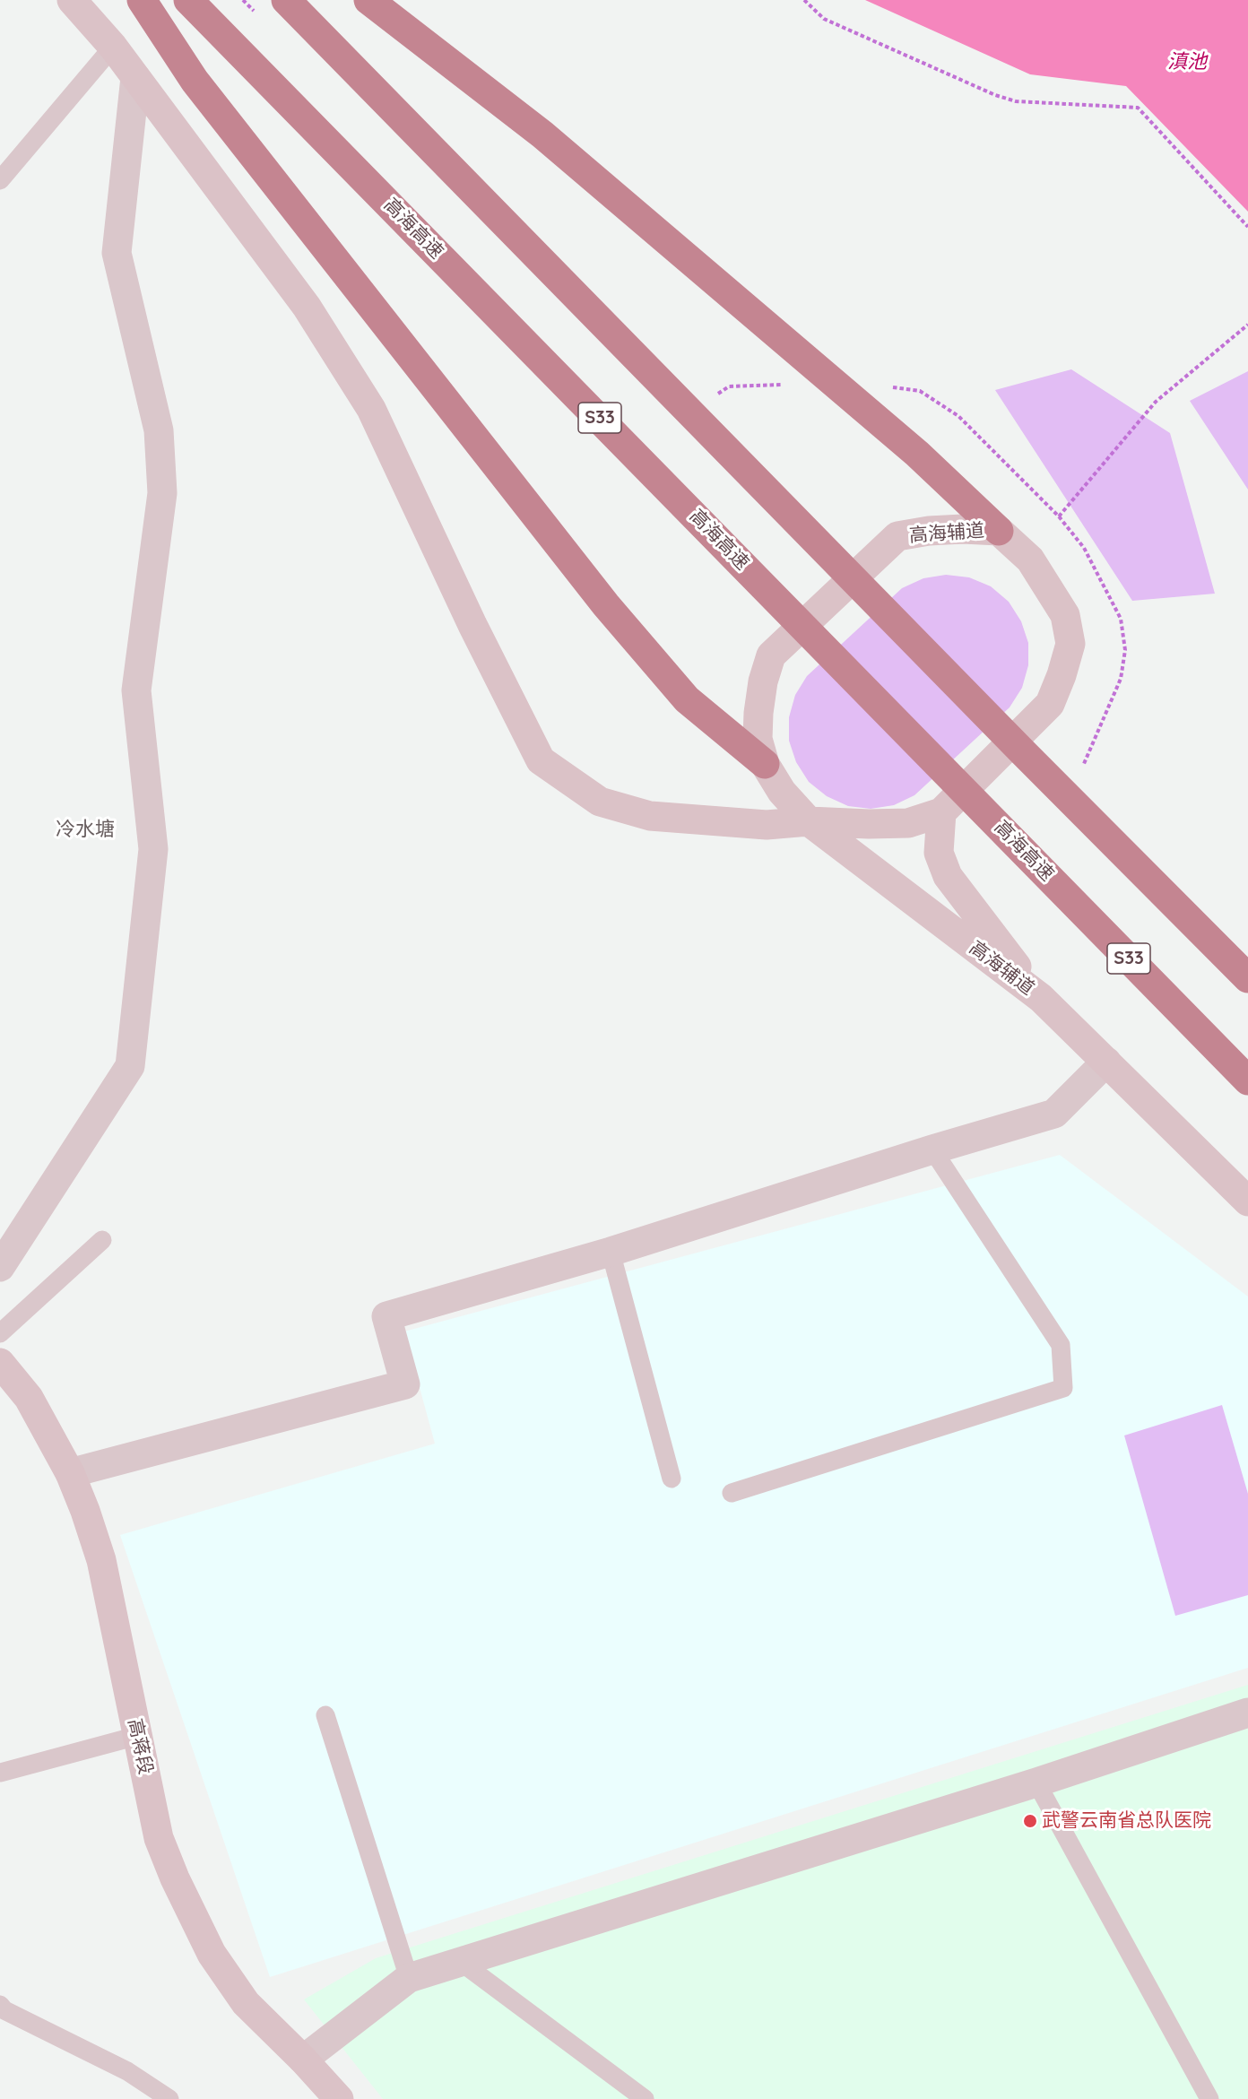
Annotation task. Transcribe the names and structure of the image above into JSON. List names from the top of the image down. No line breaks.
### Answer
{"streets":{"highway":["高海高速","S33"],"main road":["高海辅道","高蒋段"]},"districts":["冷水塘"],"water":["滇池"],"places":["武警云南省总队医院"]}
